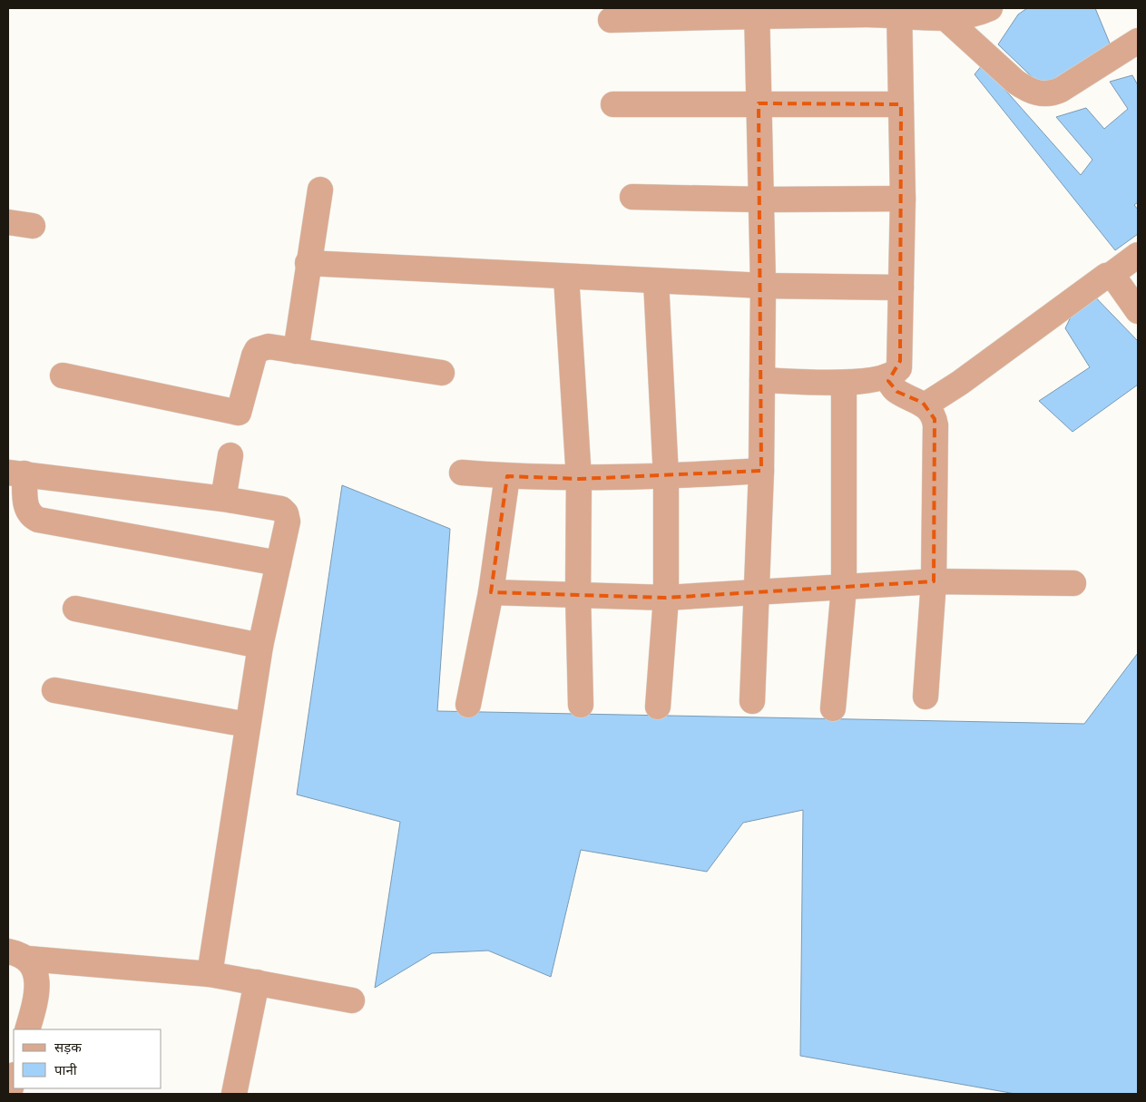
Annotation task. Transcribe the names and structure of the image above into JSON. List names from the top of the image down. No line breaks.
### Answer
{"legend":["सड़क","पानी"]}
